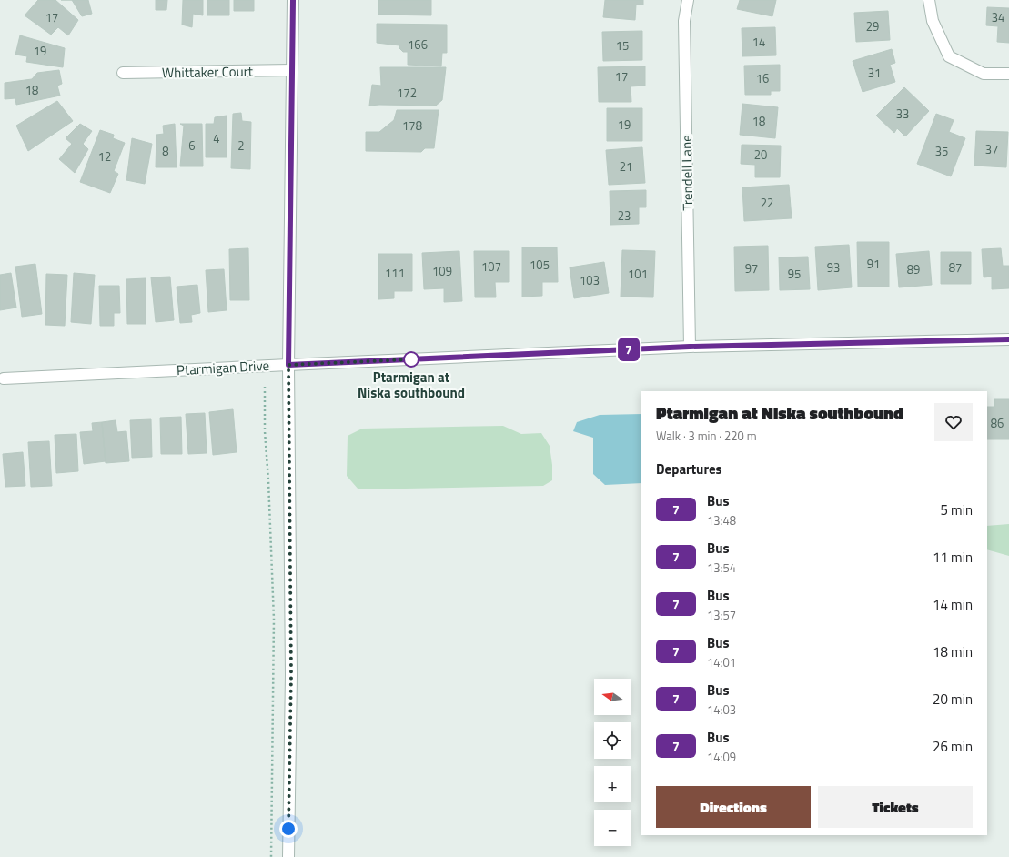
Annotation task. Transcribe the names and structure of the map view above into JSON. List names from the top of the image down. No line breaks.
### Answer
{"streets":{"street":["Whittaker Court","Trendell Lane","Ptarmigan Drive"]},"crossings":[["Trendell Lane","Ptarmigan Drive"]],"places":["Ptarmigan at Niska southbound"],"lines":["bus line 7"],"house_numbers":["17","34","29","14","166","15","19","31","17","16","18","172","33","18","19","178","4","6","2","37","8","35","20","12","21","22","23","91","105","107","93","87","97","89","109","111","101","95","103","86"],"north":"left","page":{"on_map":"7","heading":[["Ptarmigan at Niska southbound","Walk · 3 min · 220 m"],"Departures"],"list":[{"mark":"7","name":"Bus","note":"13:48","value":"5 min"},{"mark":"7","name":"Bus","note":"13:54","value":"11 min"},{"mark":"7","name":"Bus","note":"13:57","value":"14 min"},{"mark":"7","name":"Bus","note":"14:01","value":"18 min"},{"mark":"7","name":"Bus","note":"14:03","value":"20 min"},{"mark":"7","name":"Bus","note":"14:09","value":"26 min"}],"map_buttons":["+","−"],"buttons":["Directions","Tickets"]}}
